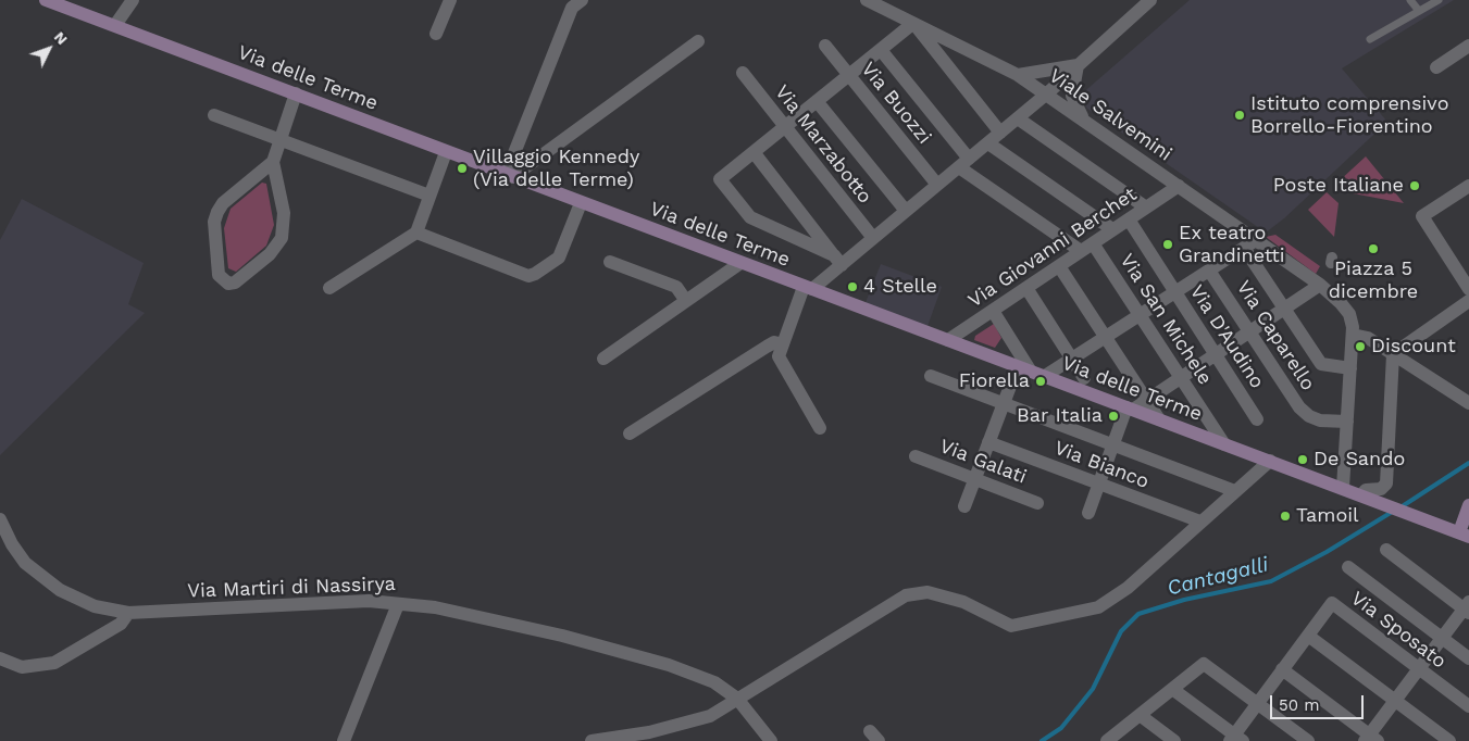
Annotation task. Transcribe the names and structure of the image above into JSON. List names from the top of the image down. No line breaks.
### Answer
{"streets":{"main road":["Via delle Terme"],"street":["Via Buozzi","Viale Salvemini","Via Marzabotto","Via Giovanni Berchet","Via San Michele","Via Caparello","Via D'Audino","Via Galati","Via Bianco","Via Martiri di Nassirya","Via Sposato"]},"crossings":[["Via delle Terme","Viale Salvemini"],["Via delle Terme","Via Giovanni Berchet"],["Via delle Terme","Via San Michele"],["Viale Salvemini","Via Giovanni Berchet"],["Viale Salvemini","Via Caparello"],["Via Giovanni Berchet","Via San Michele"],["Via Giovanni Berchet","Via D'Audino"]],"water":["Cantagalli"],"places":["Istituto comprensivo Borrello-Fiorentino","Villaggio Kennedy (Via delle Terme)","Poste Italiane","Ex teatro Grandinetti","Piazza 5 dicembre","4 Stelle","Discount","Fiorella","Bar Italia","De Sando","Tamoil"],"scale_bar":"50 m","north":"top right"}
